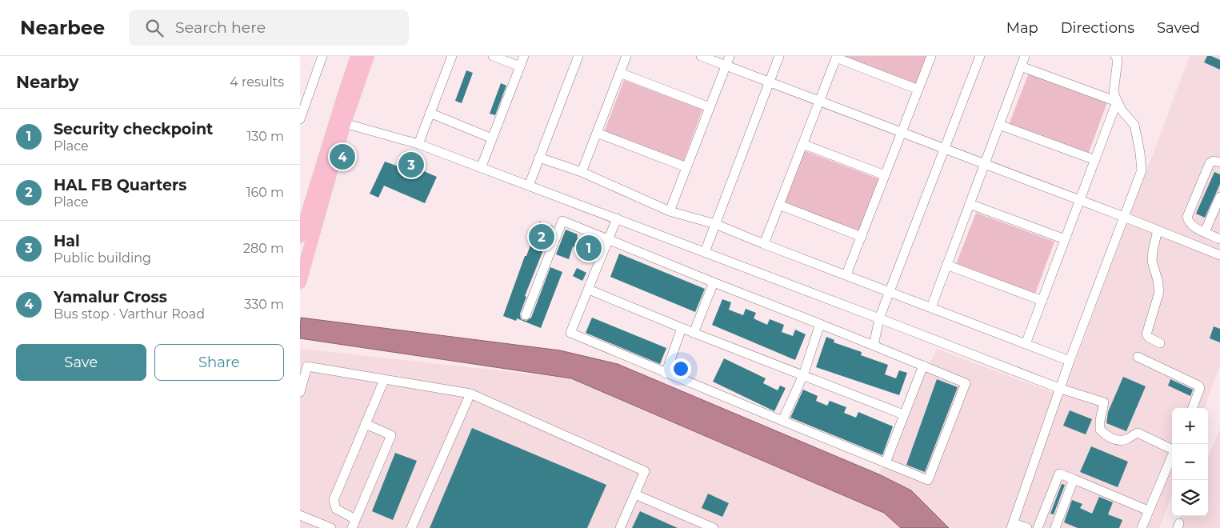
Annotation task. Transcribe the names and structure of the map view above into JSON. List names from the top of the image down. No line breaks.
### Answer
{"page":{"header":"Nearbee","search":"Search here","nav":["Map","Directions","Saved"],"heading":["Nearby","4 results"],"list":[{"mark":"1","name":"Security checkpoint","note":"Place","value":"130 m"},{"mark":"2","name":"HAL FB Quarters","note":"Place","value":"160 m"},{"mark":"3","name":"Hal","note":"Public building","value":"280 m"},{"mark":"4","name":"Yamalur Cross","note":"Bus stop · Varthur Road","value":"330 m"}],"pins":["4","3","2","1"],"buttons":["Save","Share"],"map_buttons":["+","−"]}}
